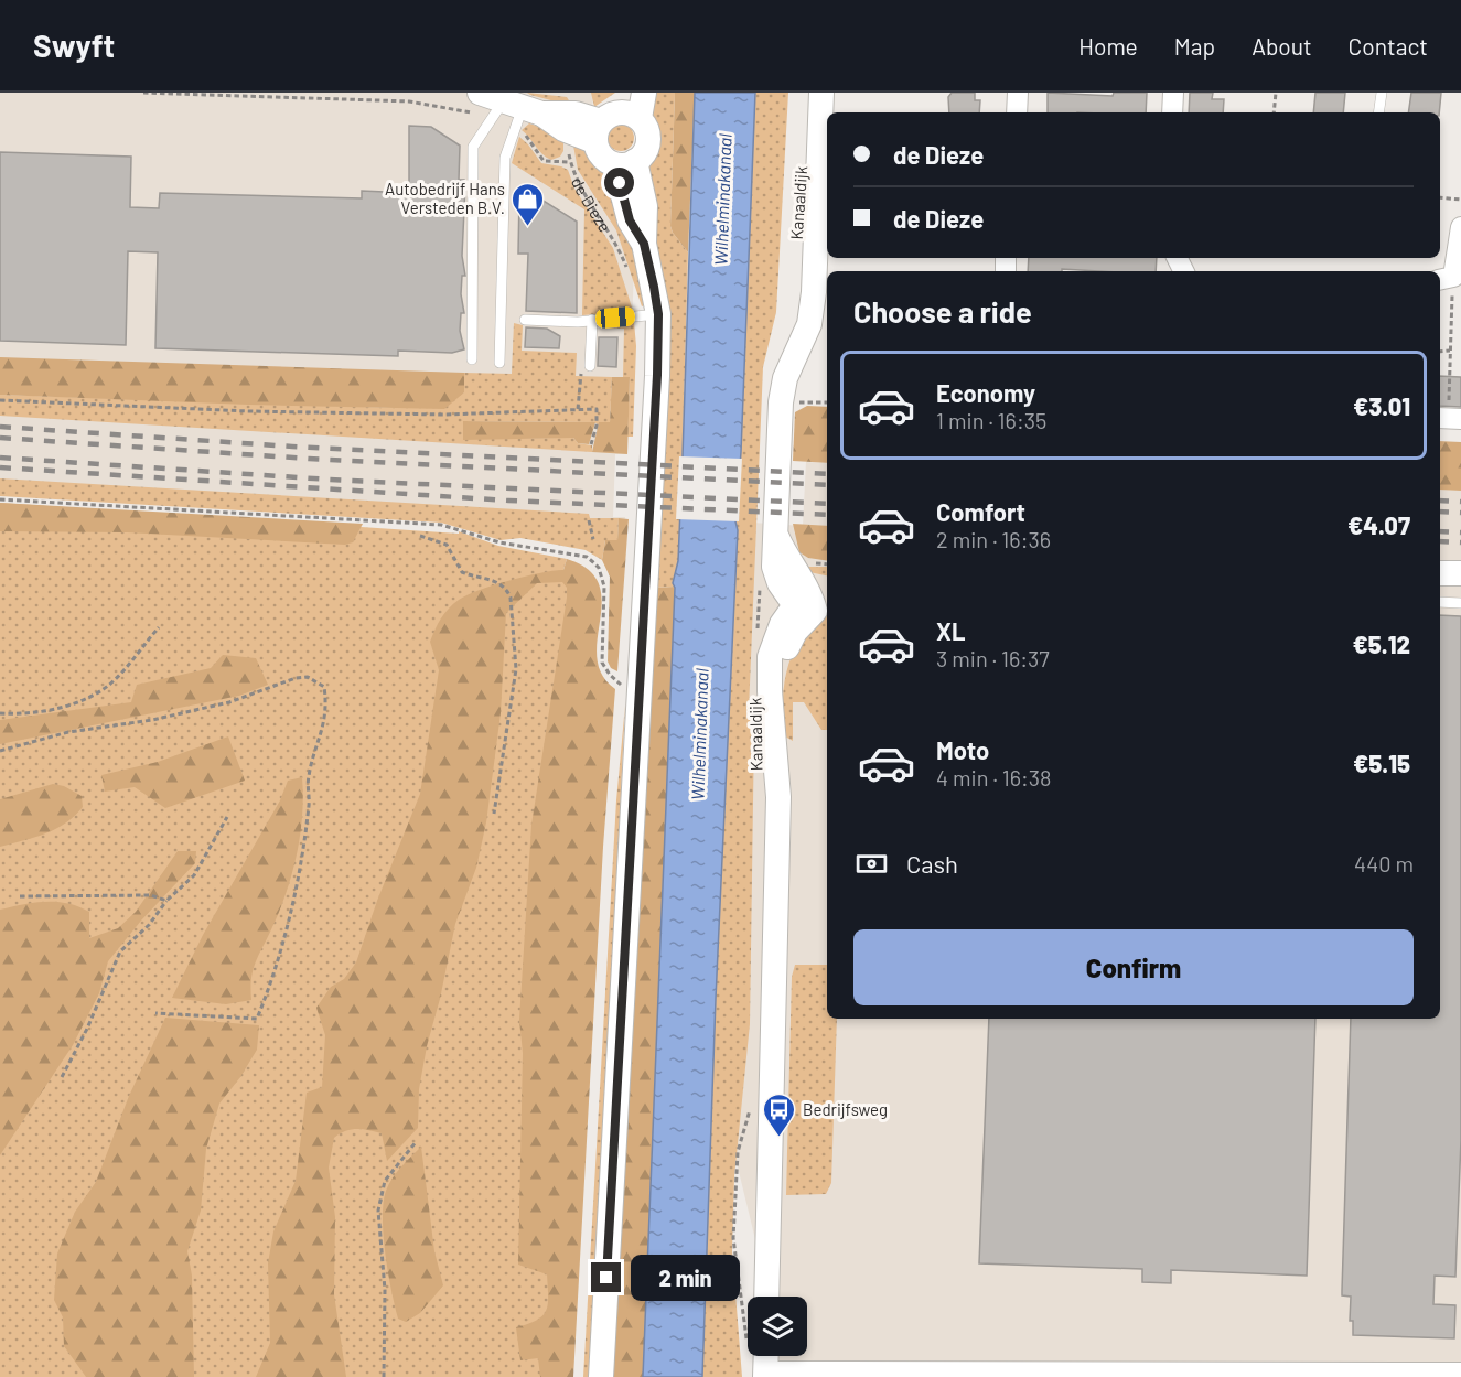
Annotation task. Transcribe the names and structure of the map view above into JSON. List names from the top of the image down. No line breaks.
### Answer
{"streets":{"street":["de Dieze","Kanaaldijk"]},"water":["Wilhelminakanaal"],"places":{"shop":["Autobedrijf Hans Versteden B.V."],"bus stop":["Bedrijfsweg"]},"page":{"header":"Swyft","nav":["Home","Map","About","Contact"],"banner":["de Dieze","de Dieze"],"heading":"Choose a ride","list":[{"name":"Economy","note":"1 min · 16:35","value":"€3.01"},{"name":"Comfort","note":"2 min · 16:36","value":"€4.07"},{"name":"XL","note":"3 min · 16:37","value":"€5.12"},{"name":"Moto","note":"4 min · 16:38","value":"€5.15"}],"pay":["Cash","440 m"],"buttons":"Confirm","bubble":"2 min"}}
